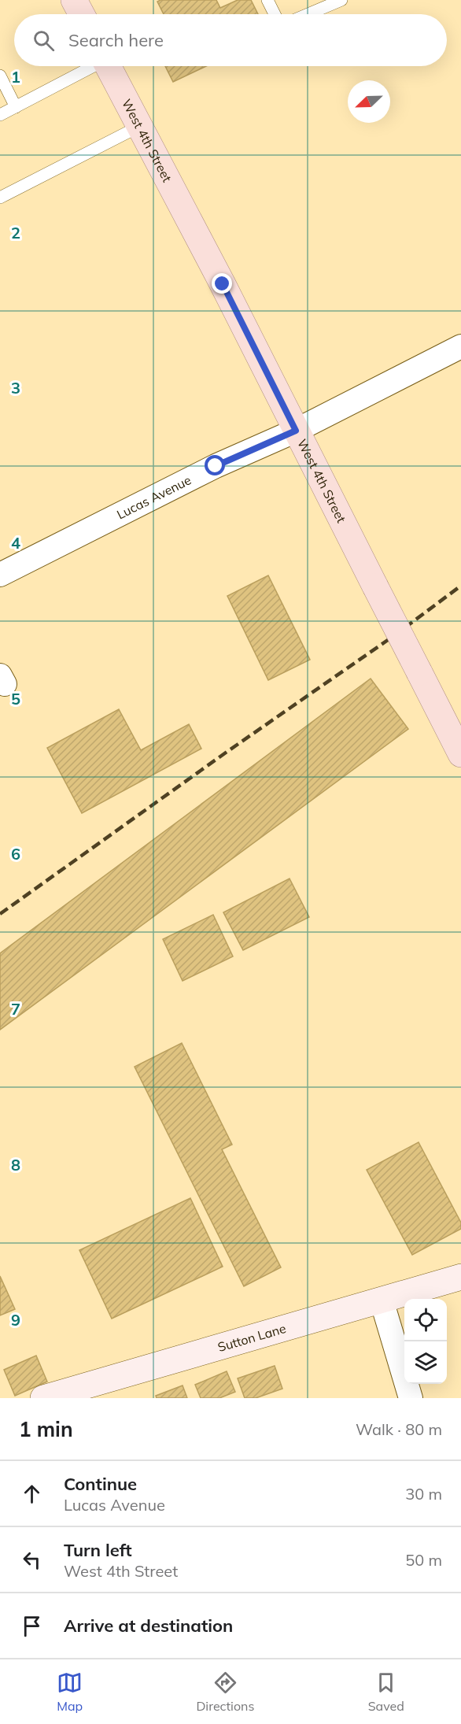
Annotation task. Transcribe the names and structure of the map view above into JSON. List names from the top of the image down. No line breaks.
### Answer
{"streets":{"main road":["West 4th Street"],"street":["Lucas Avenue","Sutton Lane"]},"crossings":[["West 4th Street","Lucas Avenue"]],"north":"bottom left","page":{"search":"Search here","heading":["1 min","Walk · 80 m"],"list":[["Continue","Lucas Avenue","30 m"],["Turn left","West 4th Street","50 m"],"Arrive at destination"],"nav":["Map","Directions","Saved"]},"grid":{"rows":["1","2","3","4","5","6","7","8","9"]}}
